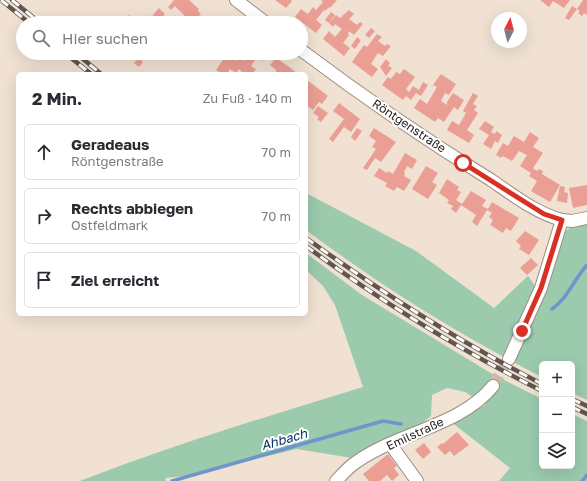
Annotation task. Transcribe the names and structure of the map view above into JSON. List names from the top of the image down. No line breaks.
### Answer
{"streets":{"street":["Röntgenstraße","Emilstraße"]},"water":["Ahbach"],"north":"top","page":{"search":"Hier suchen","heading":["2 Min.","Zu Fuß · 140 m"],"list":[["Geradeaus","Röntgenstraße","70 m"],["Rechts abbiegen","Ostfeldmark","70 m"],"Ziel erreicht"],"map_buttons":["+","−"]}}
